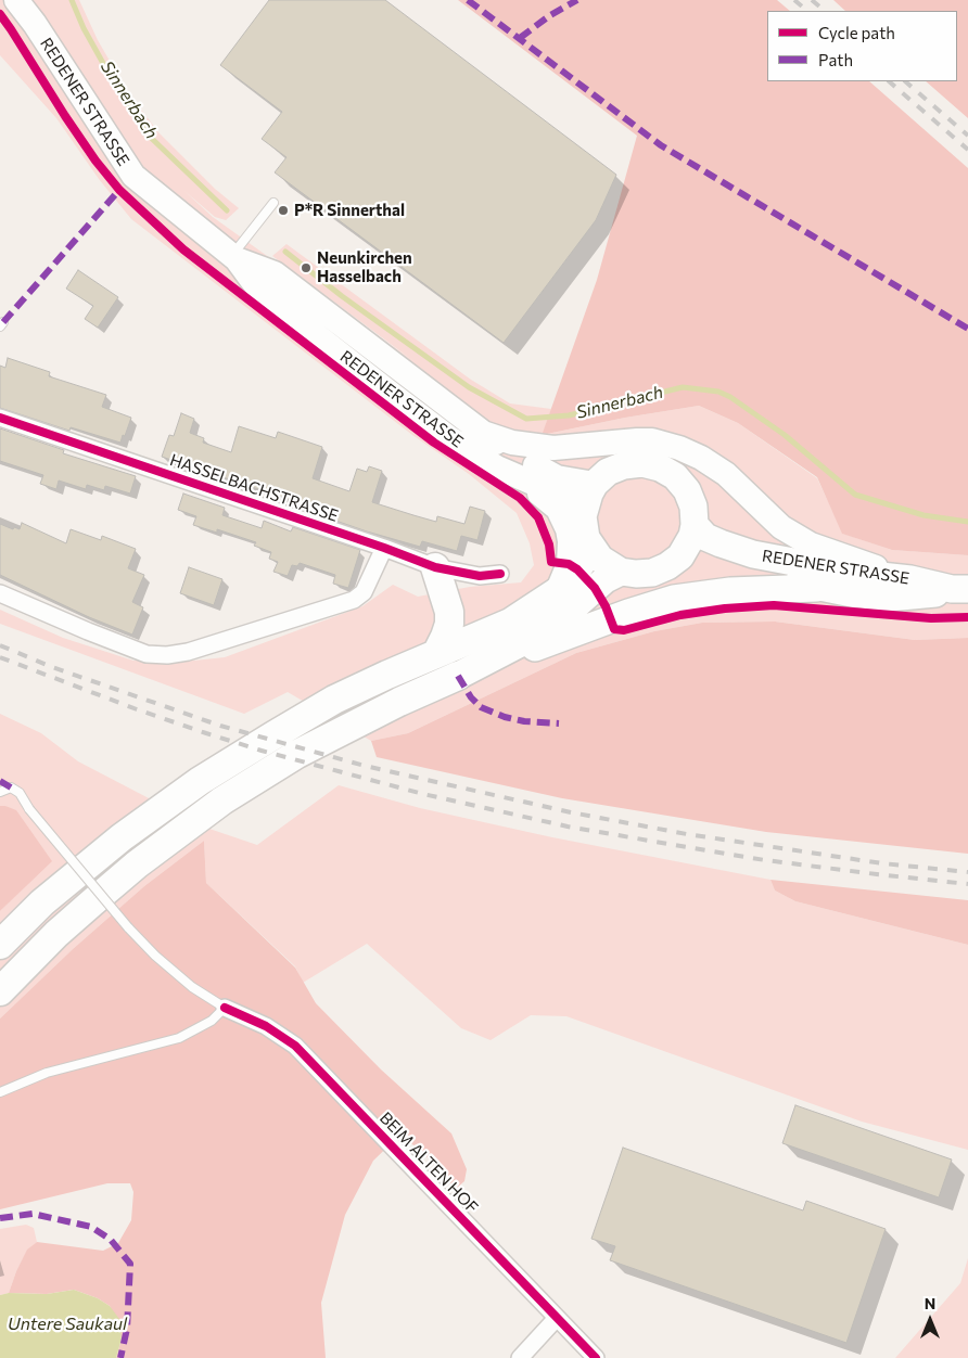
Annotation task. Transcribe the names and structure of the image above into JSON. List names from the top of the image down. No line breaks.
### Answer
{"streets":{"main road":["REDENER STRASSE"],"street":["HASSELBACHSTRASSE","BEIM ALTEN HOF"]},"water":["Sinnerbach","Untere Saukaul"],"places":["P*R Sinnerthal","Neunkirchen Hasselbach"],"legend":["Cycle path","Path"],"north":"top"}
